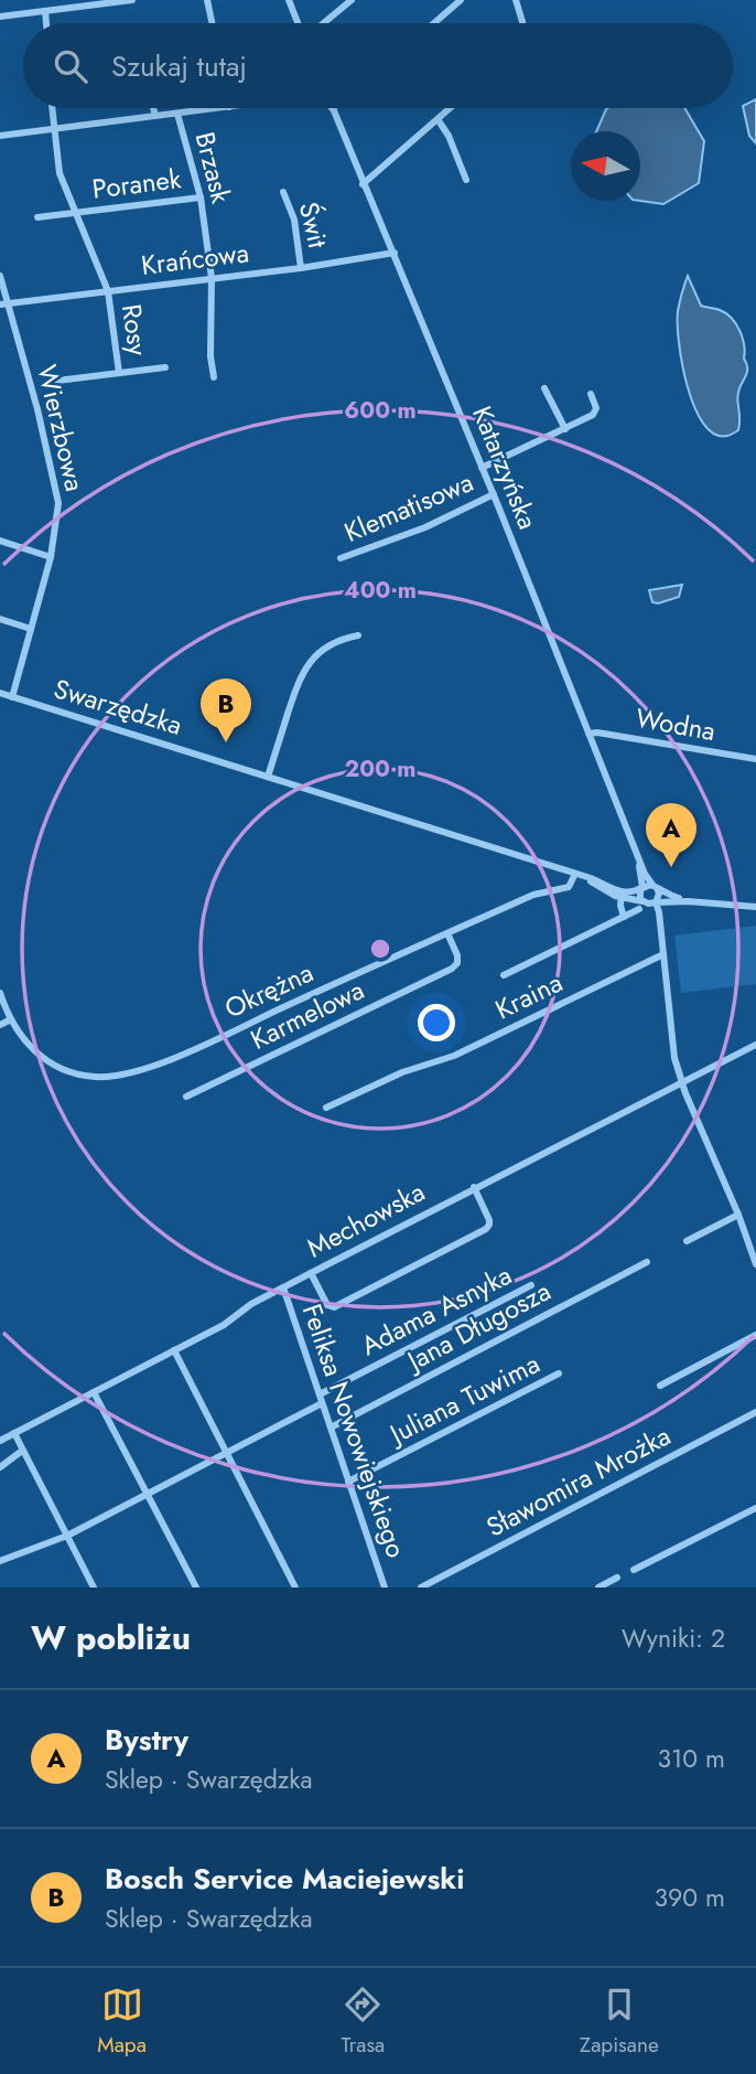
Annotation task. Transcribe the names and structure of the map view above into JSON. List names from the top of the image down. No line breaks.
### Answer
{"streets":{"street":["Brzask","Poranek","Świt","Krańcowa","Rosy","Wierzbowa","Katarzyńska","Klematisowa","Swarzędzka","Wodna","Okrężna","Kraina","Karmelowa","Mechowska","Adama Asnyka","Jana Długosza","Juliana Tuwima","Feliksa Nowowiejskiego","Sławomira Mrożka"]},"crossings":[["Brzask","Poranek"],["Brzask","Krańcowa"],["Poranek","Rosy"],["Świt","Krańcowa"],["Krańcowa","Rosy"],["Krańcowa","Wierzbowa"],["Krańcowa","Katarzyńska"],["Wierzbowa","Swarzędzka"],["Katarzyńska","Klematisowa"],["Katarzyńska","Swarzędzka"],["Katarzyńska","Wodna"],["Swarzędzka","Okrężna"],["Okrężna","Karmelowa"],["Mechowska","Feliksa Nowowiejskiego"],["Adama Asnyka","Feliksa Nowowiejskiego"],["Jana Długosza","Feliksa Nowowiejskiego"],["Juliana Tuwima","Feliksa Nowowiejskiego"]],"north":"left","page":{"search":"Szukaj tutaj","pins":["B","A"],"heading":["W pobliżu","Wyniki: 2"],"list":[{"mark":"A","name":"Bystry","note":"Sklep · Swarzędzka","value":"310 m"},{"mark":"B","name":"Bosch Service Maciejewski","note":"Sklep · Swarzędzka","value":"390 m"}],"nav":["Mapa","Trasa","Zapisane"]},"rings":["600 m","400 m","200 m"]}
